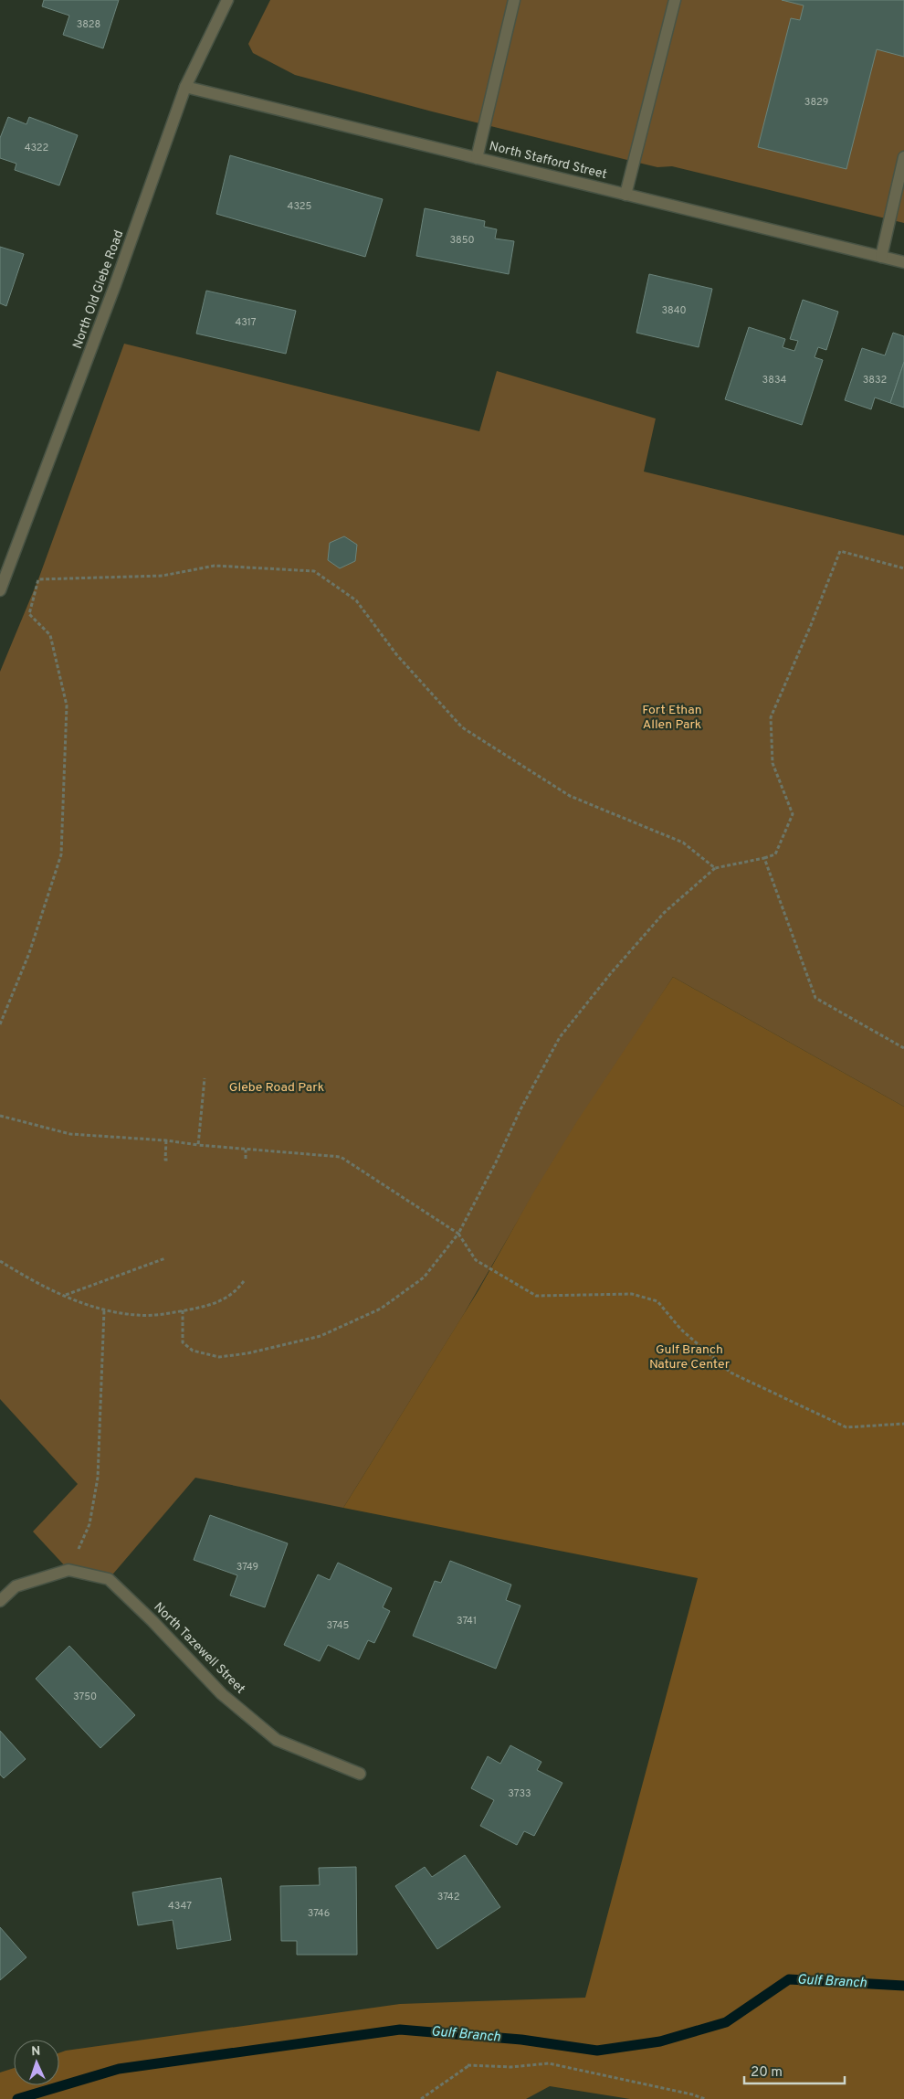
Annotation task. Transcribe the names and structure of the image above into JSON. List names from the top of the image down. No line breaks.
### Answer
{"streets":{"street":["North Stafford Street","North Old Glebe Road","North Tazewell Street"]},"crossings":[["North Stafford Street","North Old Glebe Road"]],"water":["Gulf Branch"],"parks":["Fort Ethan Allen Park","Glebe Road Park","Gulf Branch Nature Center"],"house_numbers":["3828","3829","4322","4325","3850","3840","4317","3834","3832","3749","3741","3745","3750","3733","3742","4347","3746"],"scale_bar":"20 m","north":"top"}
